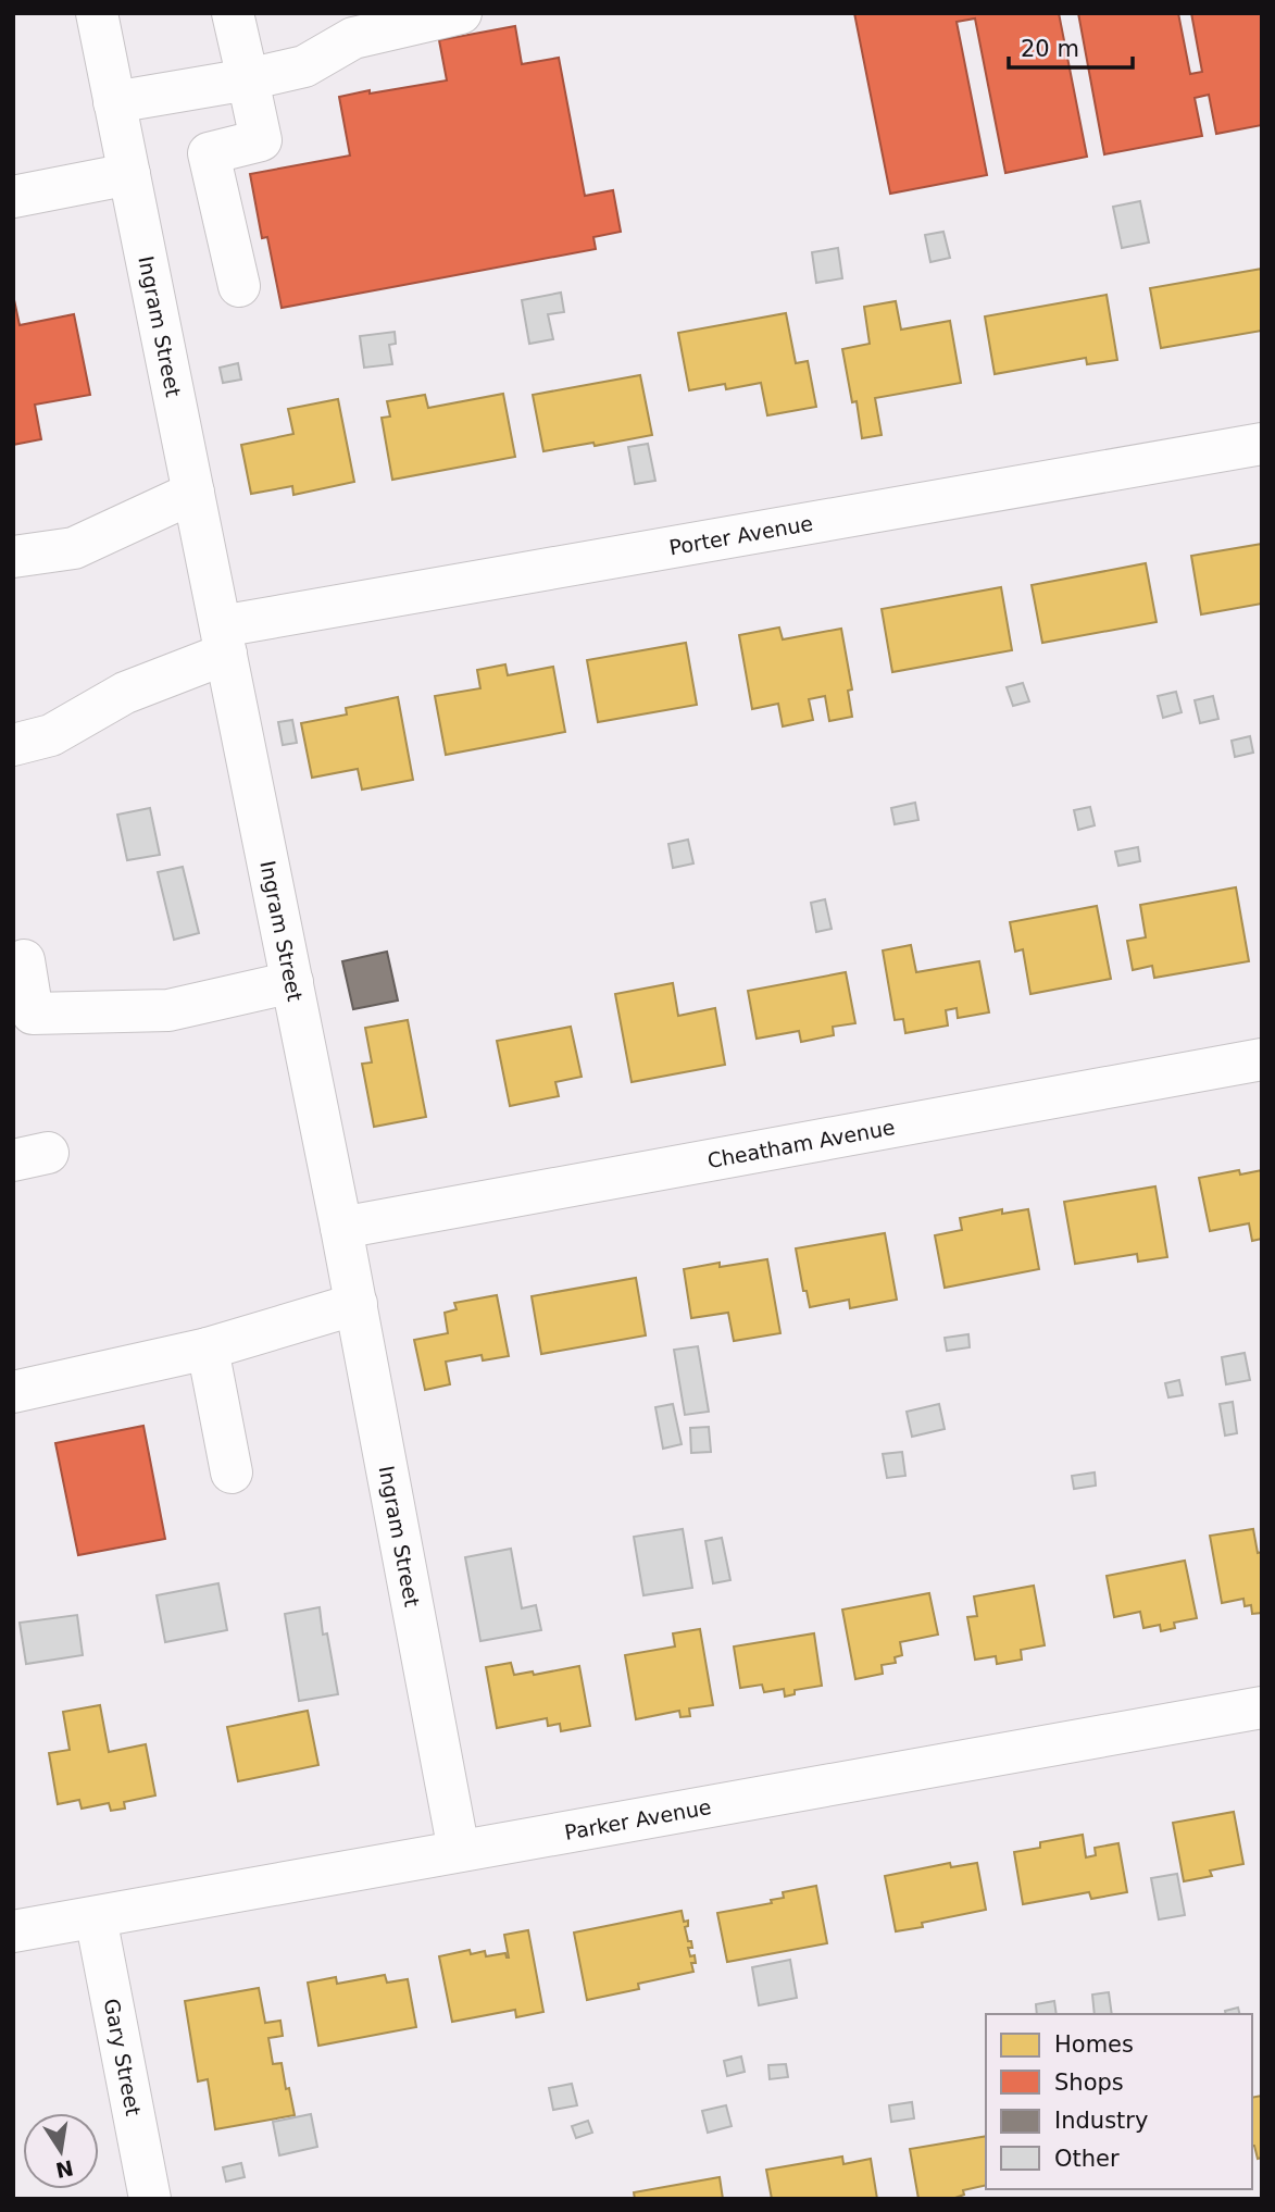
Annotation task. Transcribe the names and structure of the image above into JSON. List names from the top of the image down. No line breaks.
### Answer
{"streets":{"street":["Ingram Street","Porter Avenue","Cheatham Avenue","Parker Avenue","Gary Street"]},"crossings":[["Ingram Street","Porter Avenue"],["Ingram Street","Cheatham Avenue"],["Ingram Street","Parker Avenue"],["Parker Avenue","Gary Street"]],"legend":["Homes","Shops","Industry","Other"],"scale_bar":"20 m","north":"bottom"}
